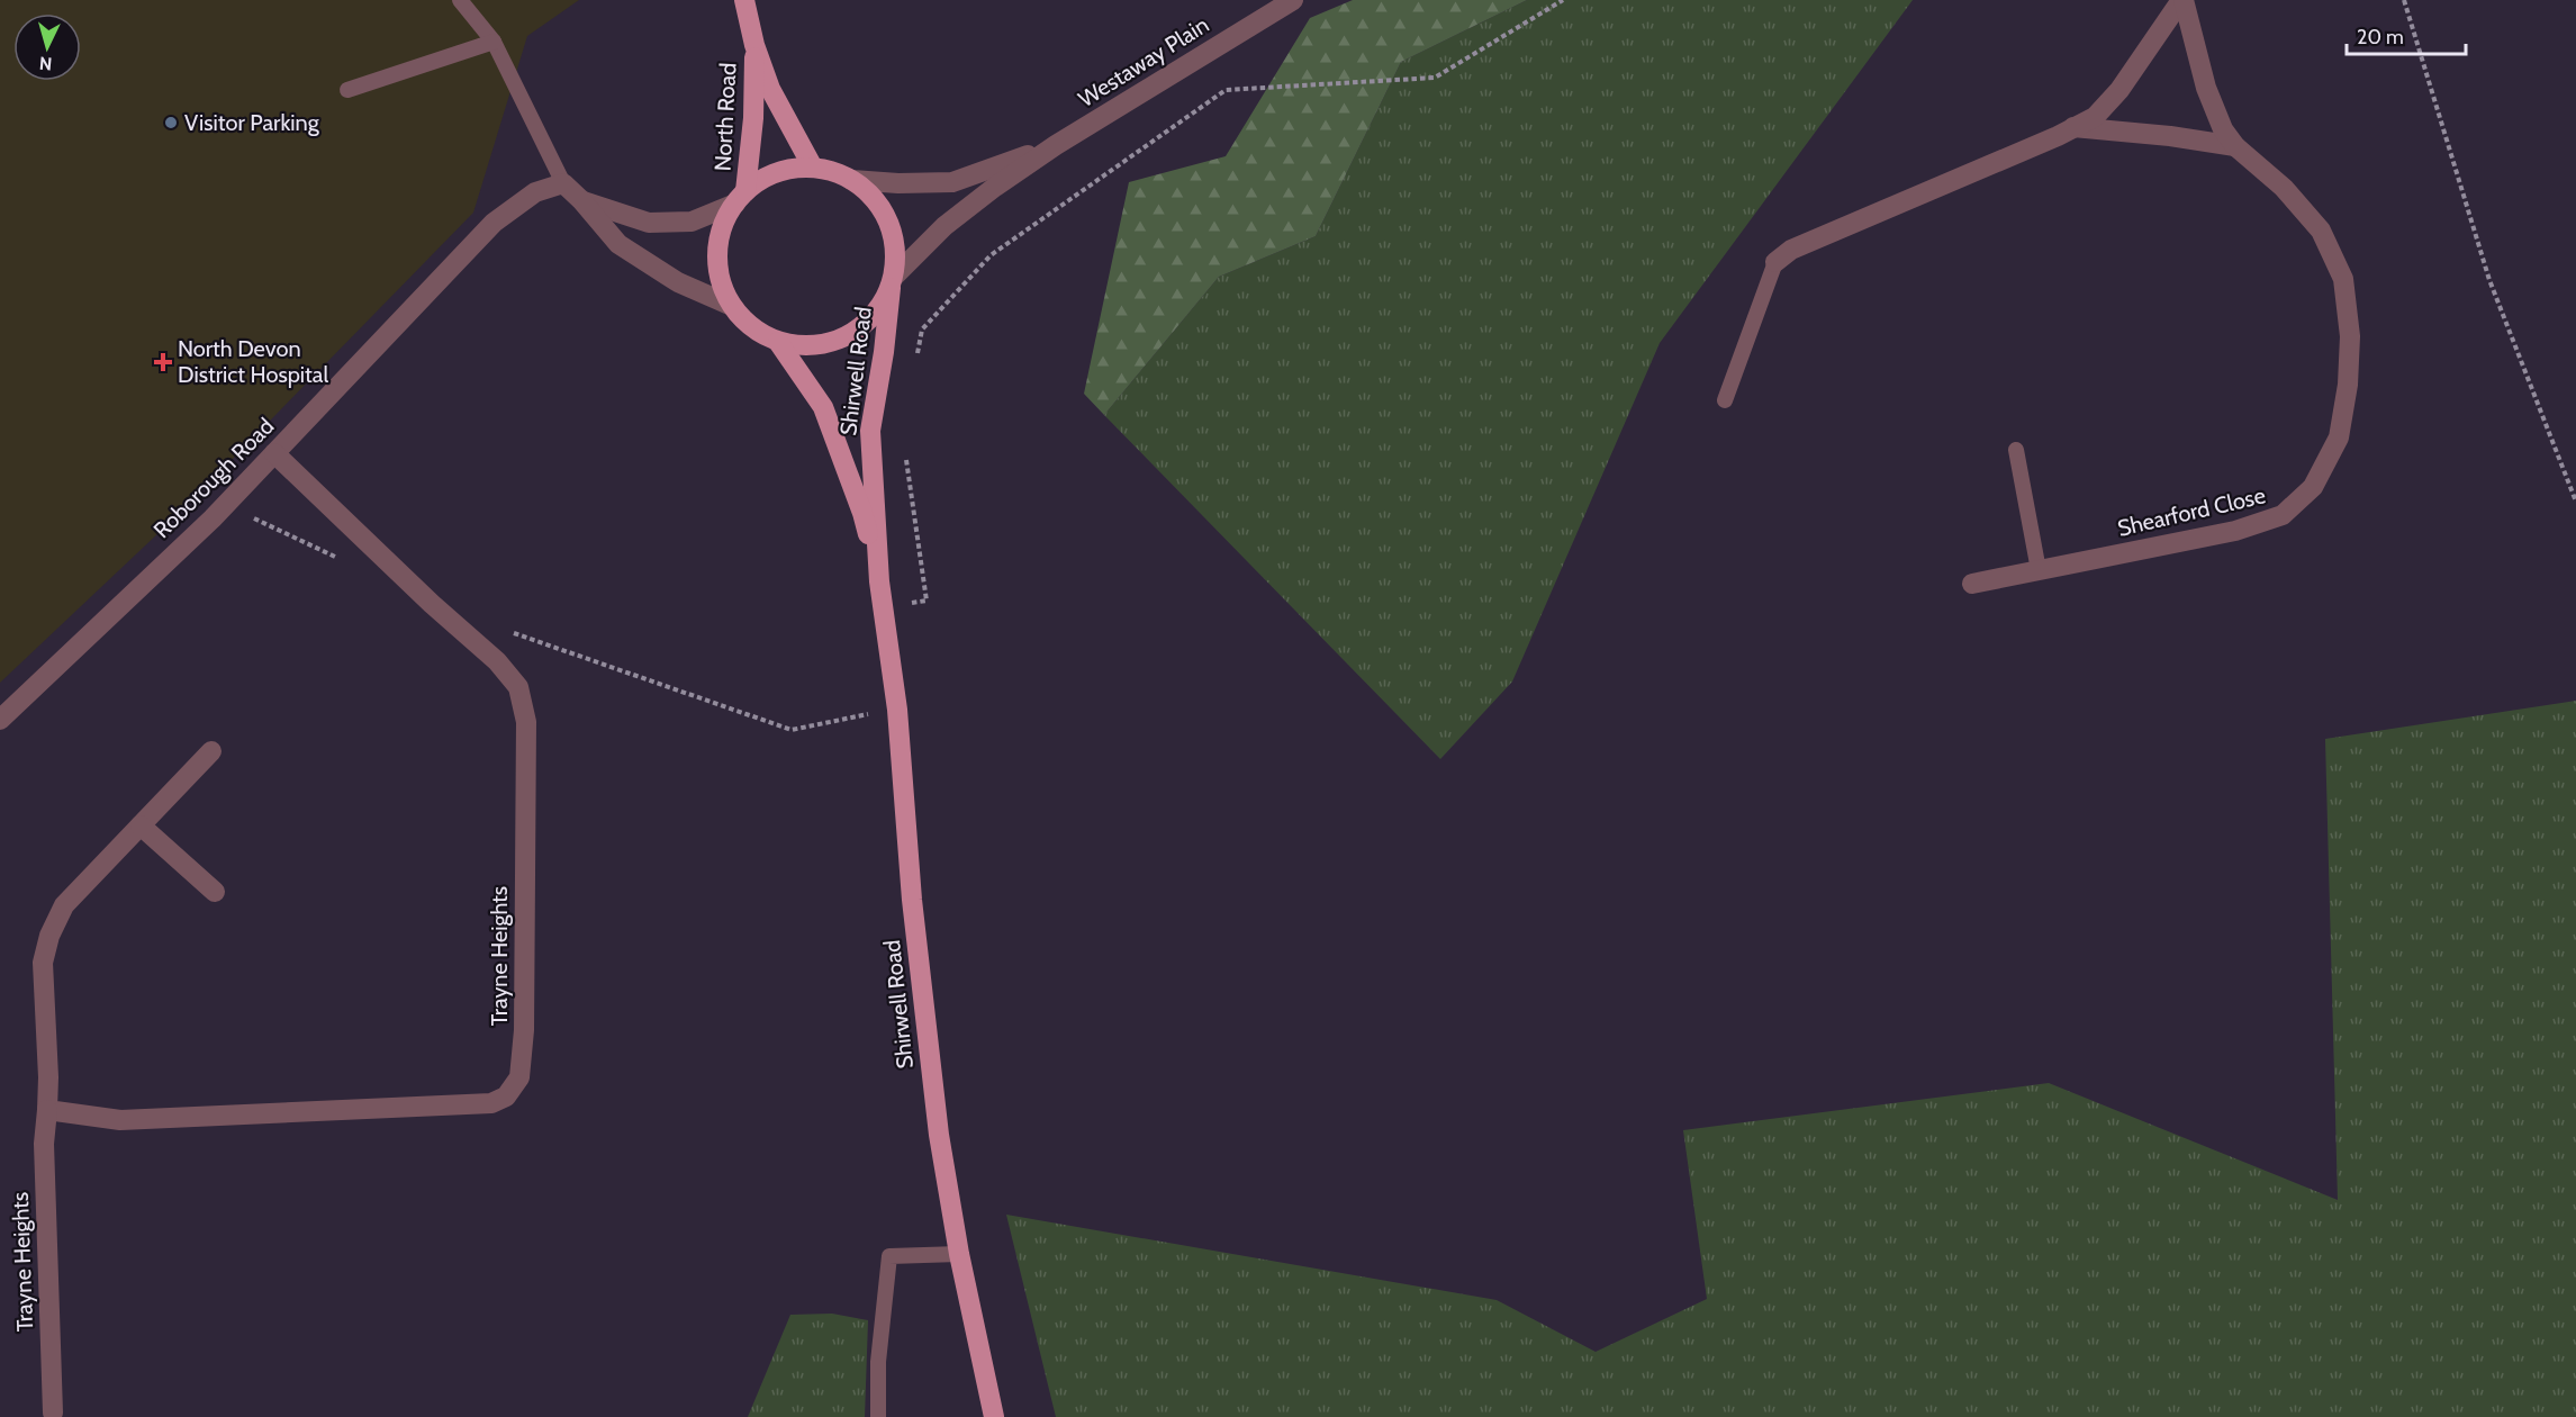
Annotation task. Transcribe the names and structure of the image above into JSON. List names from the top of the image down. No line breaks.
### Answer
{"streets":{"main road":["North Road","Shirwell Road"],"street":["Westaway Plain","Roborough Road","Shearford Close","Trayne Heights"]},"crossings":[["Westaway Plain","North Road"],["Westaway Plain","Shirwell Road"],["North Road","Shirwell Road"],["Roborough Road","Trayne Heights"]],"places":{"other":["Visitor Parking"],"health":["North Devon District Hospital"]},"scale_bar":"20 m","north":"bottom"}
